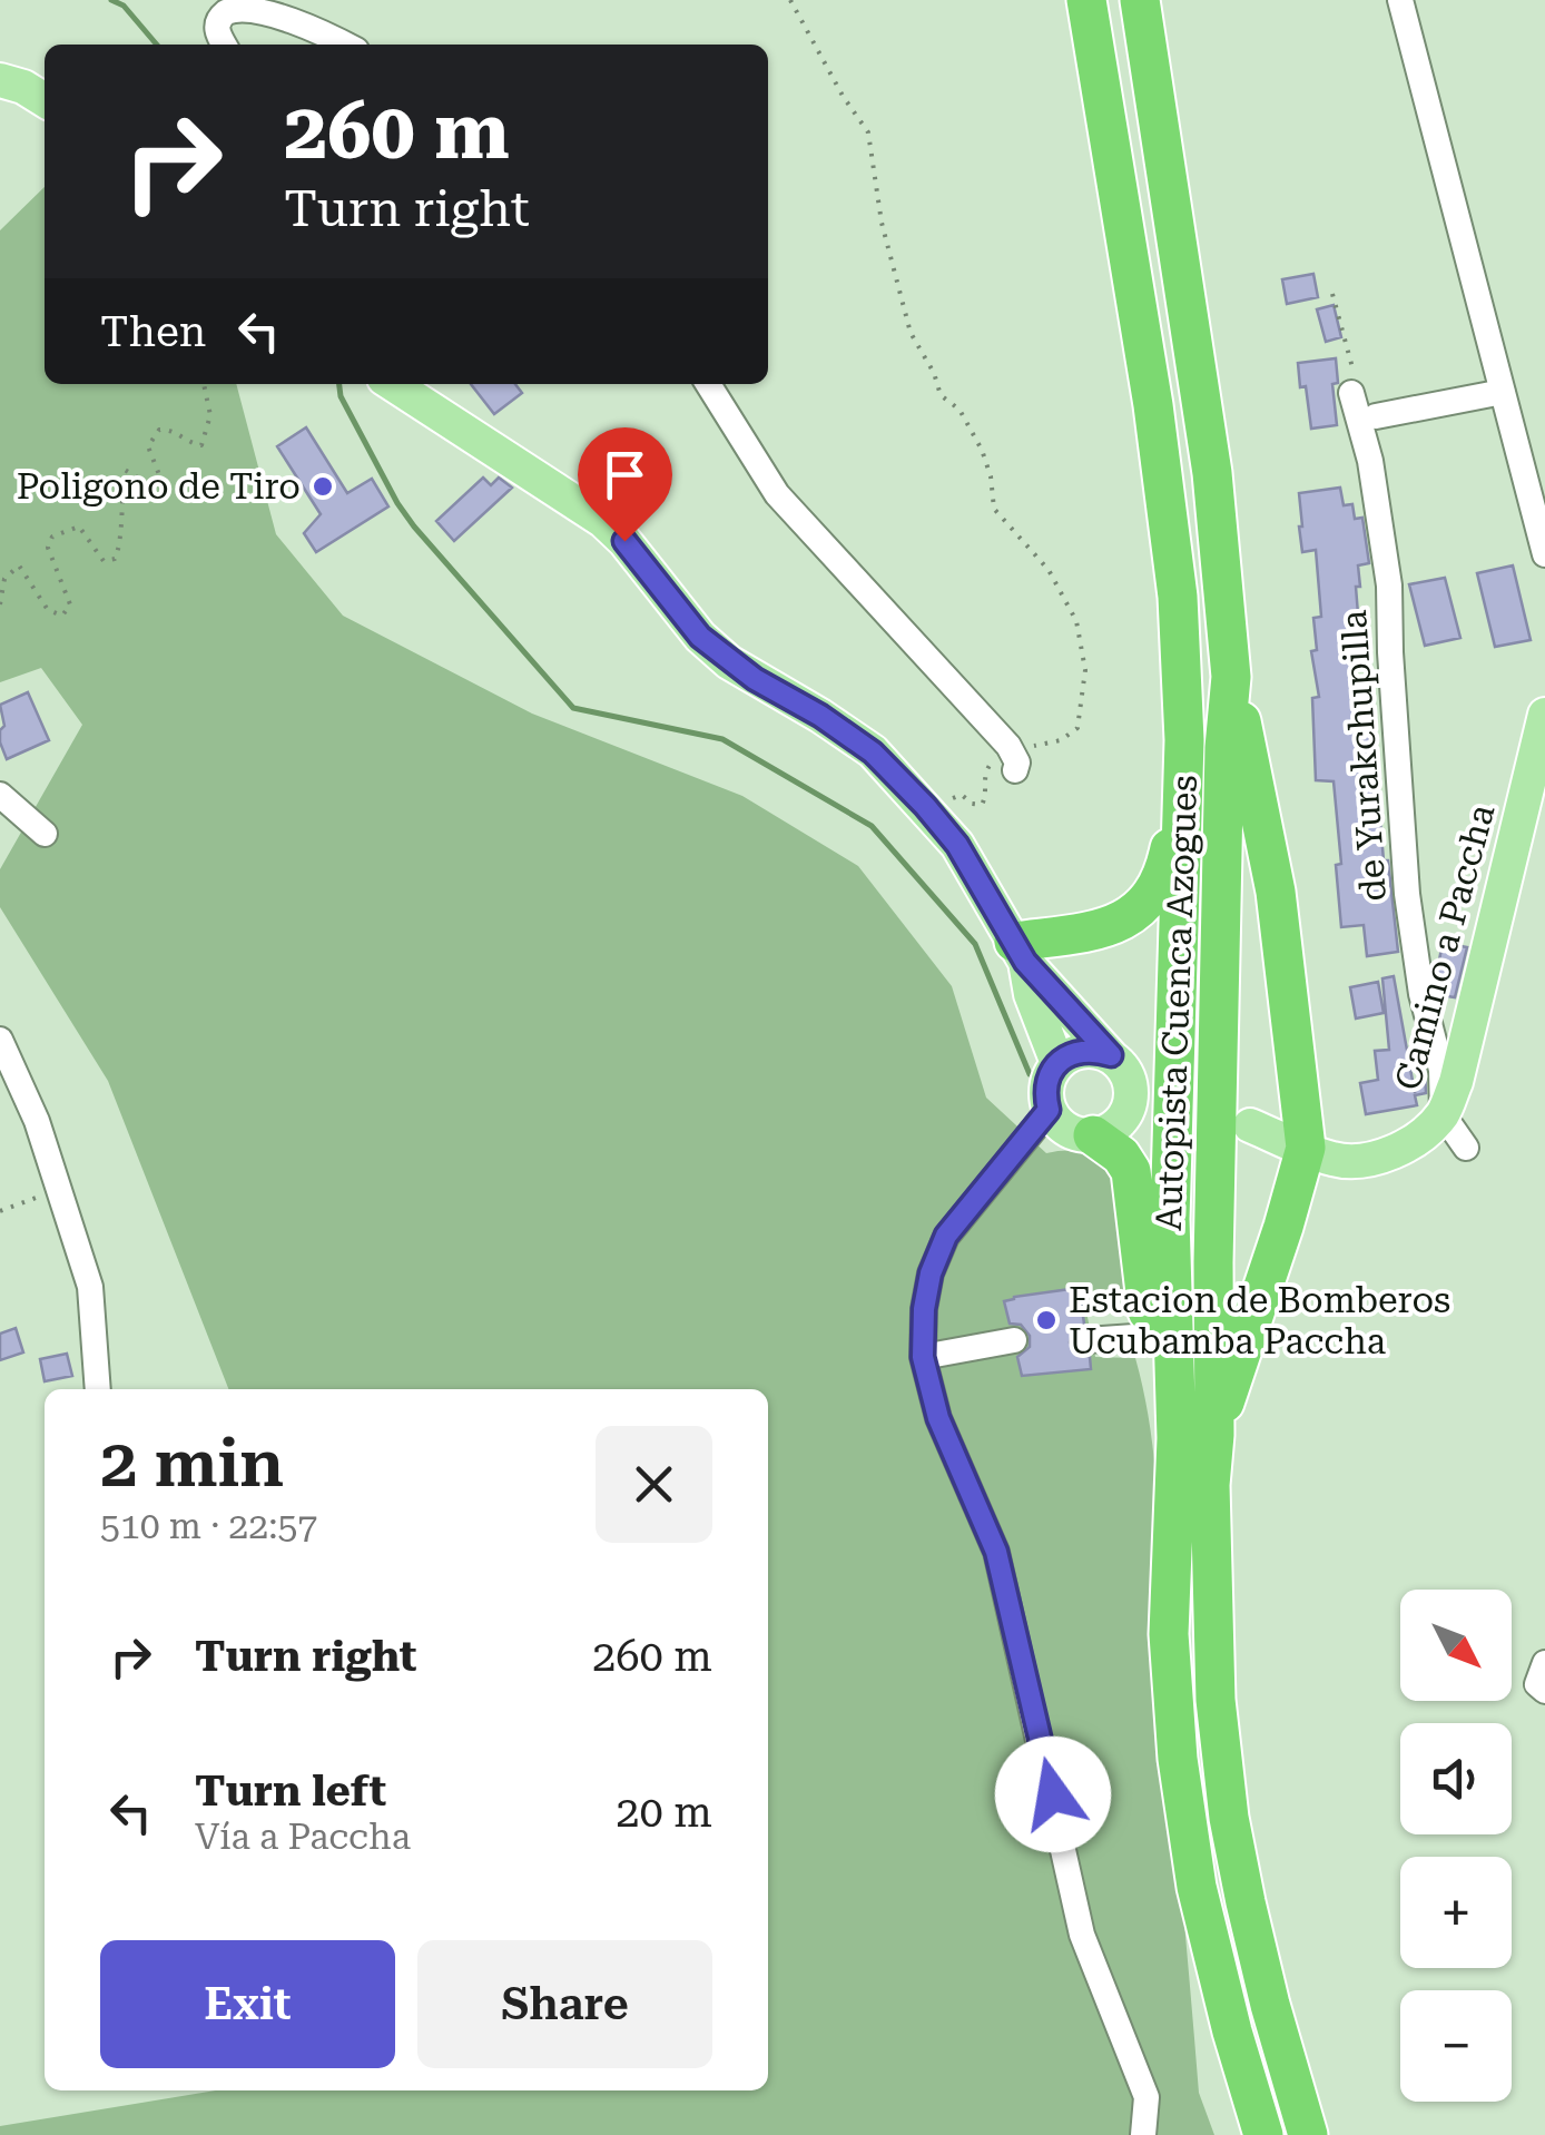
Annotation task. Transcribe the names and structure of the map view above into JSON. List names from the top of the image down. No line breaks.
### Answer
{"streets":{"highway":["Autopista Cuenca Azogues"],"main road":["Camino a Paccha"],"street":["de Yurakchupilla"]},"crossings":[["de Yurakchupilla","Camino a Paccha"]],"places":["Poligono de Tiro","Estacion de Bomberos Ucubamba Paccha"],"north":"bottom right","page":{"turn":["260 m","Turn right"],"then":"Then","heading":["2 min","510 m · 22:57"],"list":[{"name":"Turn right","value":"260 m"},{"name":"Turn left","note":"Vía a Paccha","value":"20 m"}],"map_buttons":["+","−"],"buttons":["Exit","Share"]}}
